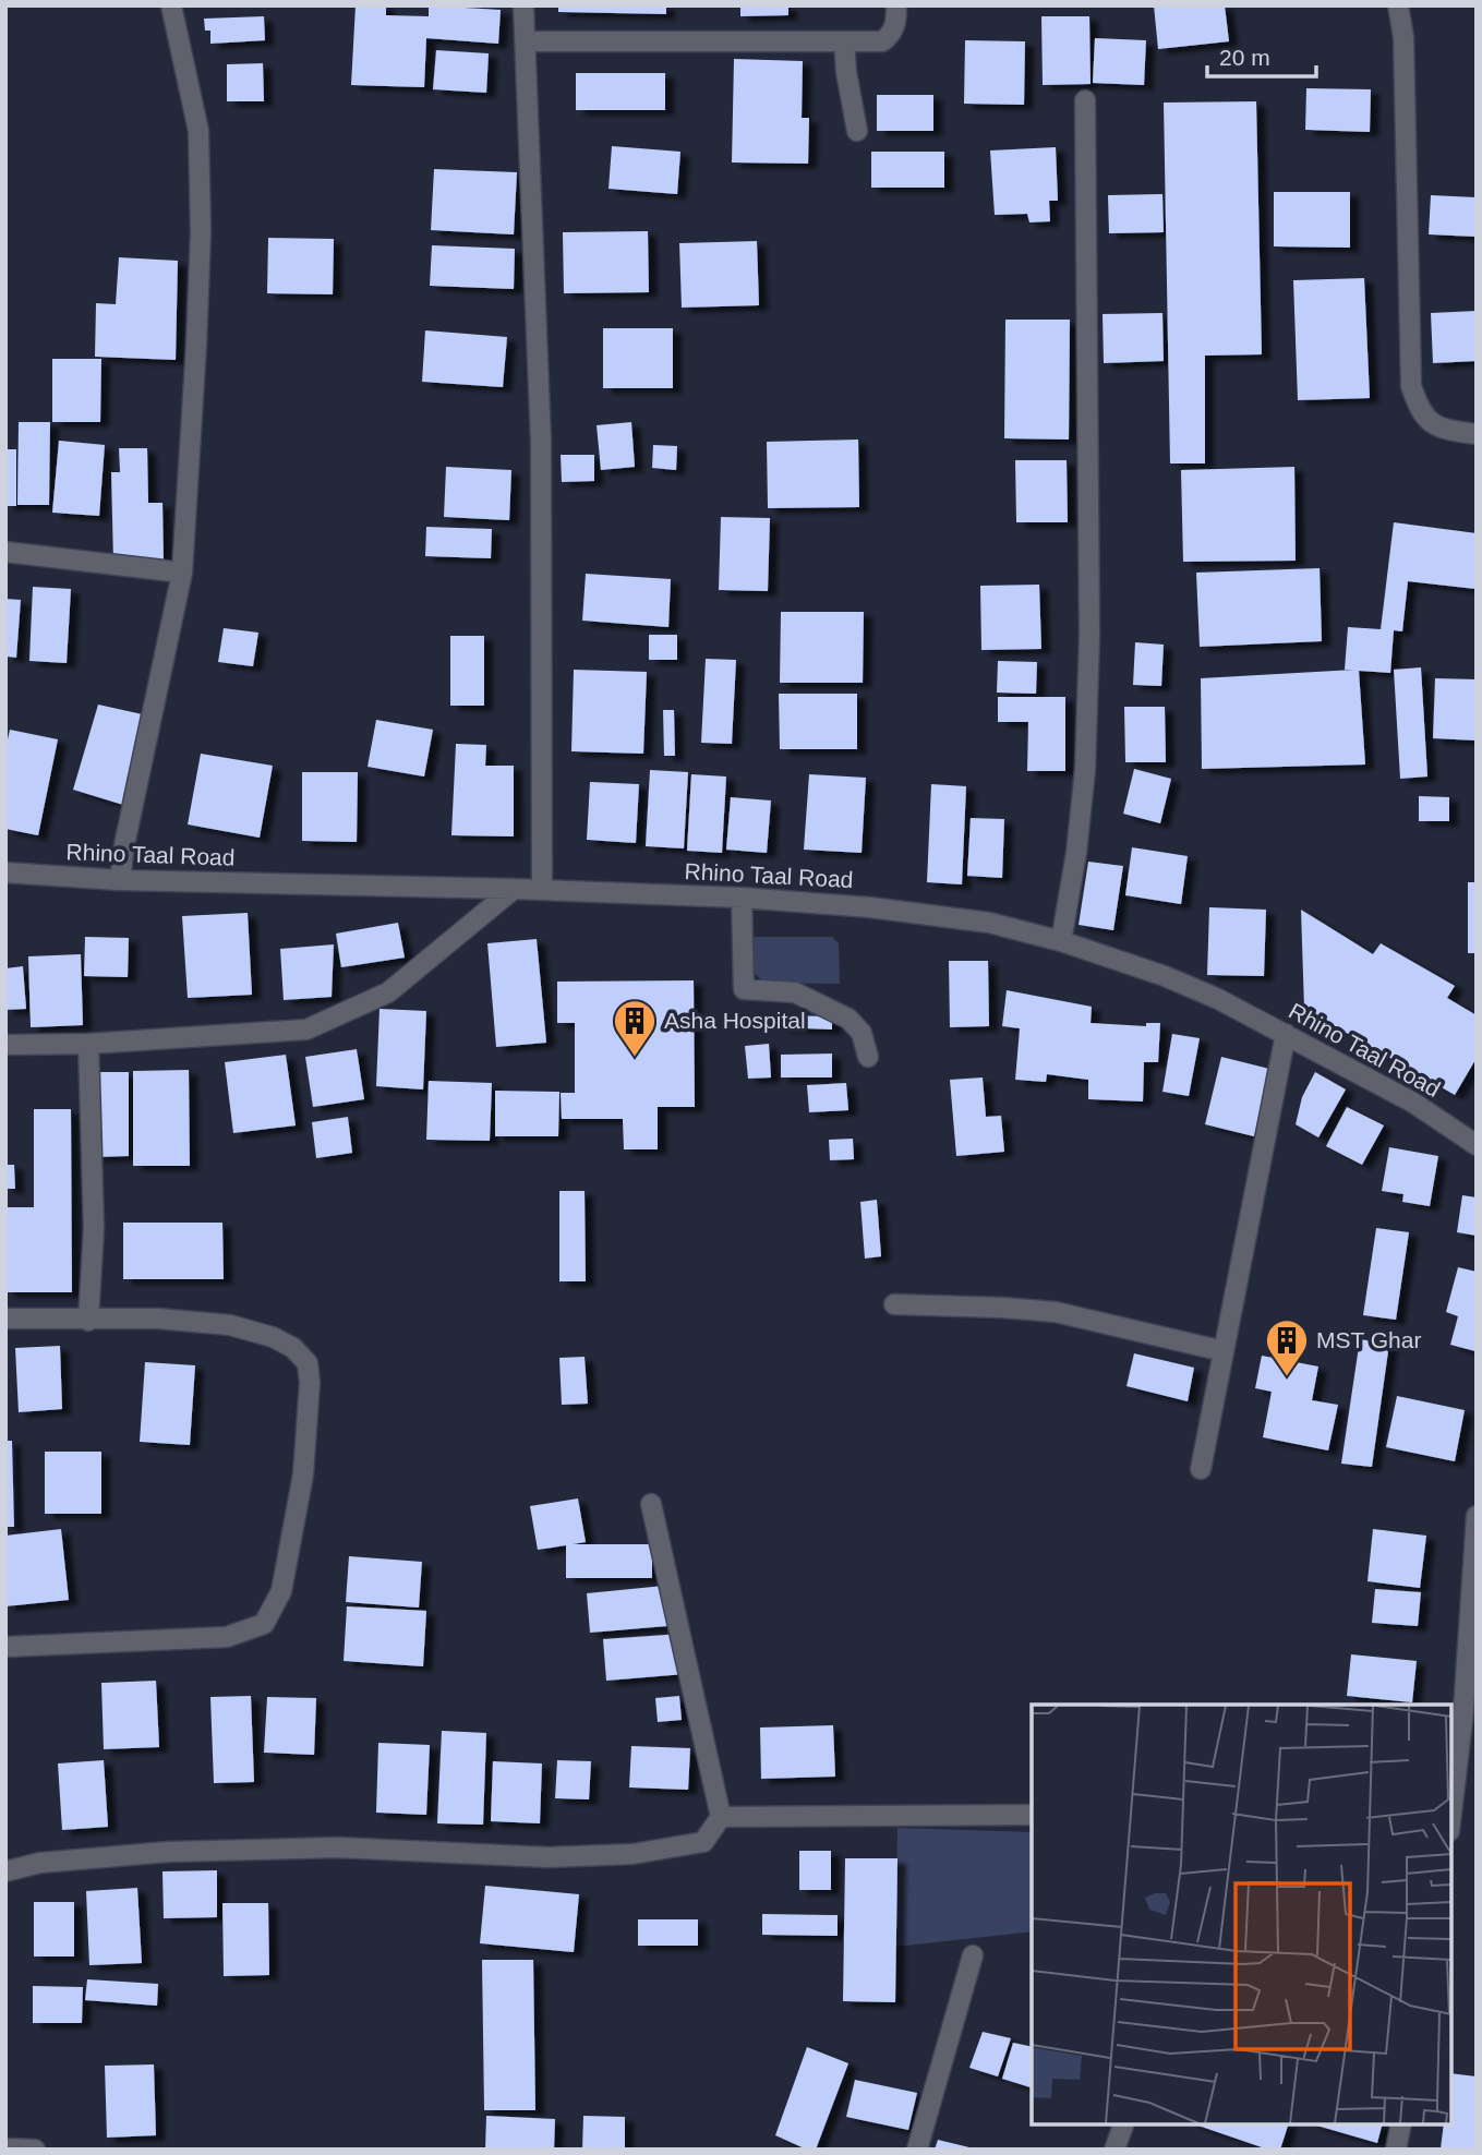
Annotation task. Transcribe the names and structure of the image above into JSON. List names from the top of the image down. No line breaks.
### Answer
{"streets":{"street":["Rhino Taal Road"]},"places":{"building":["Asha Hospital","MST Ghar"]},"scale_bar":"20 m"}
